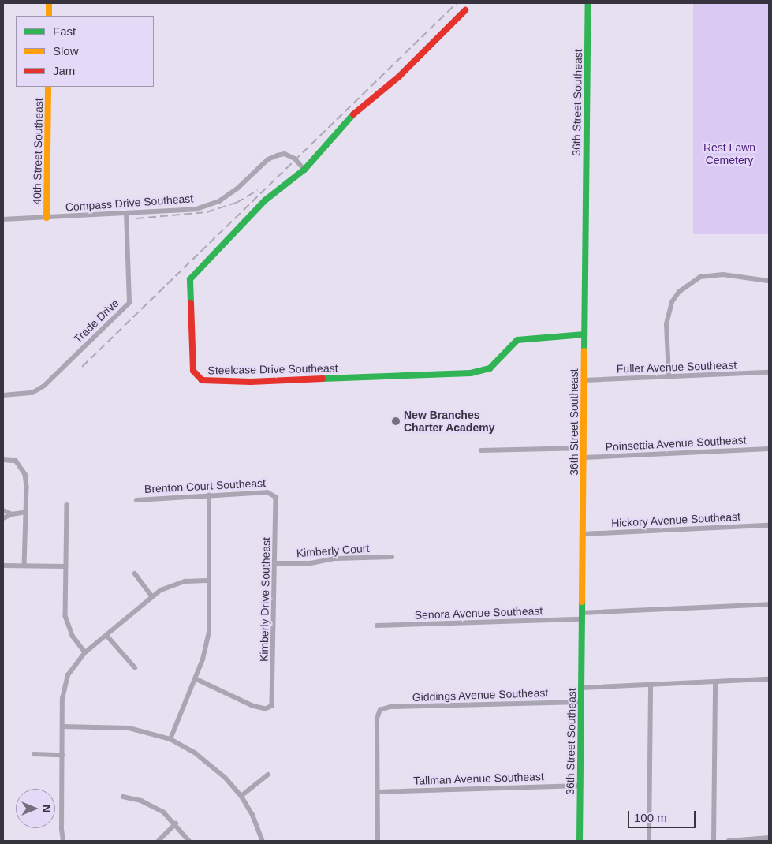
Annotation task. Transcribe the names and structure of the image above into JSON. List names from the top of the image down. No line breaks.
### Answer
{"streets":{"street":["36th Street Southeast","40th Street Southeast","Compass Drive Southeast","Trade Drive","Fuller Avenue Southeast","Steelcase Drive Southeast","Poinsettia Avenue Southeast","Brenton Court Southeast","Hickory Avenue Southeast","Kimberly Court","Kimberly Drive Southeast","Senora Avenue Southeast","Giddings Avenue Southeast","Tallman Avenue Southeast"]},"crossings":[["36th Street Southeast","Fuller Avenue Southeast"],["36th Street Southeast","Steelcase Drive Southeast"],["36th Street Southeast","Poinsettia Avenue Southeast"],["36th Street Southeast","Hickory Avenue Southeast"],["36th Street Southeast","Senora Avenue Southeast"],["36th Street Southeast","Giddings Avenue Southeast"],["36th Street Southeast","Tallman Avenue Southeast"],["40th Street Southeast","Compass Drive Southeast"],["Compass Drive Southeast","Trade Drive"],["Compass Drive Southeast","Steelcase Drive Southeast"],["Brenton Court Southeast","Kimberly Drive Southeast"],["Kimberly Court","Kimberly Drive Southeast"],["Giddings Avenue Southeast","Tallman Avenue Southeast"]],"parks":["Rest Lawn Cemetery"],"places":["New Branches Charter Academy"],"legend":["Fast","Slow","Jam"],"scale_bar":"100 m","north":"right"}
